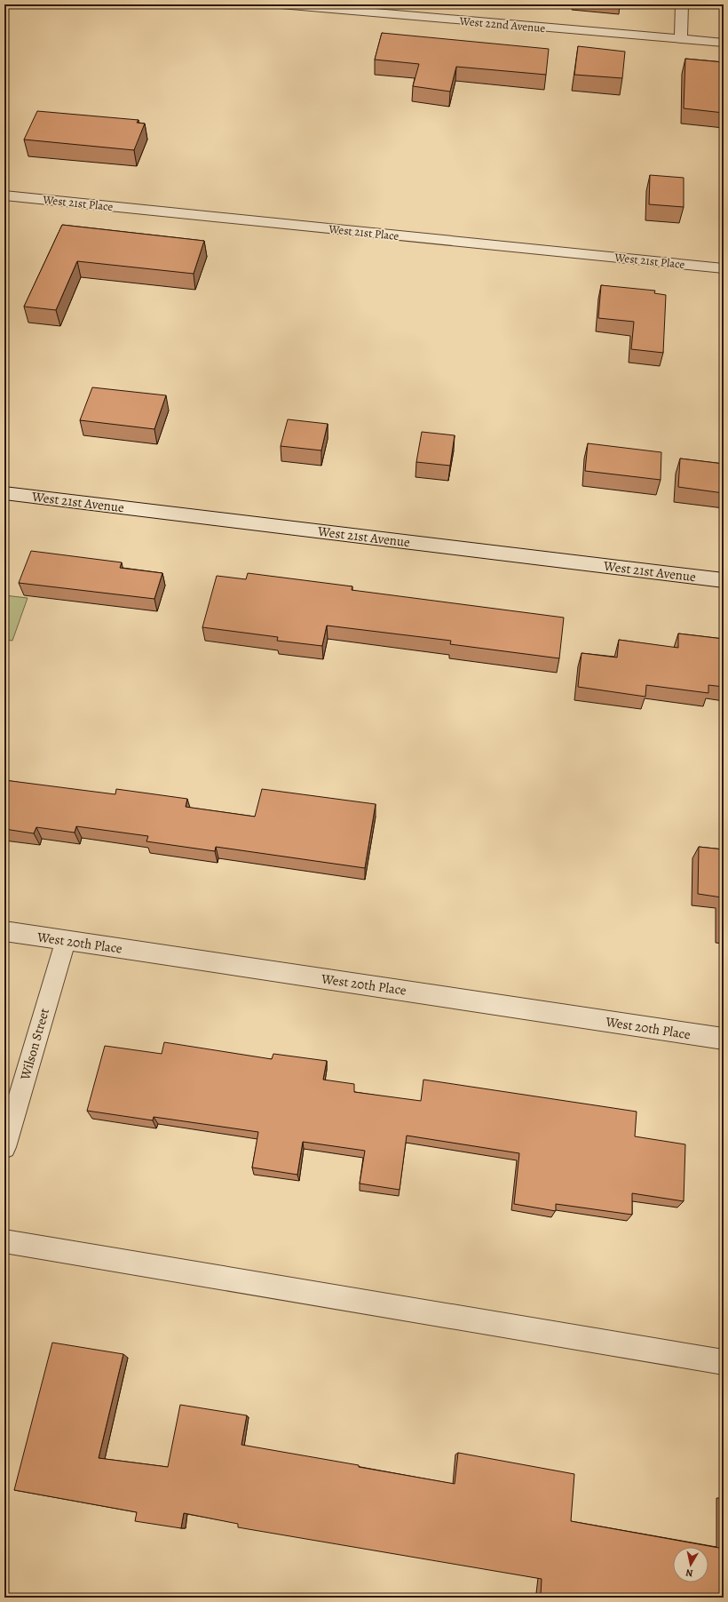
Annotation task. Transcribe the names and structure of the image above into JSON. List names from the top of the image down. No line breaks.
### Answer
{"streets":{"street":["West 22nd Avenue","West 21st Place","West 21st Avenue","West 20th Place","Wilson Street"]},"crossings":[["West 20th Place","Wilson Street"]],"north":"bottom"}
